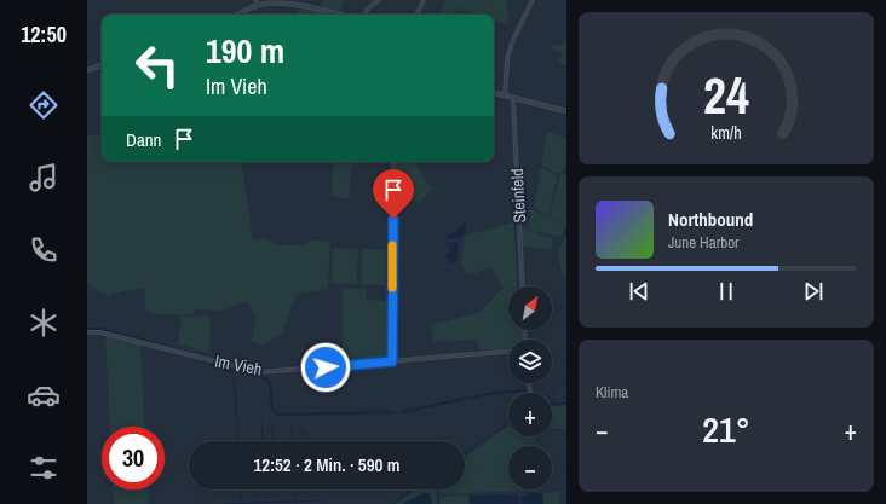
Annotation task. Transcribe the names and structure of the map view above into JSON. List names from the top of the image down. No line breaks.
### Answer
{"streets":{"street":["Steinfeld","Im Vieh"]},"north":"top right","page":{"tabs":"12:50","turn":["190 m","Im Vieh"],"then":"Dann","song":["Northbound","June Harbor"],"map_buttons":["+","−"],"tile":"Klima","heat":["−","21°","+"],"limit":"30","trip":"12:52 · 2 Min. · 590 m","gauge":["24","km/h"]}}
